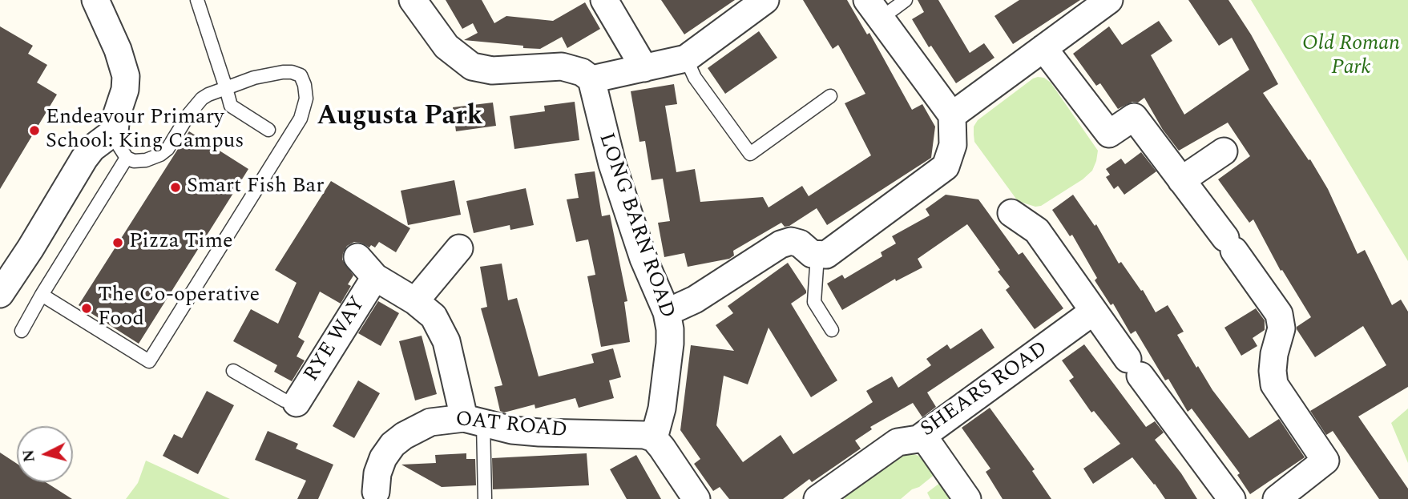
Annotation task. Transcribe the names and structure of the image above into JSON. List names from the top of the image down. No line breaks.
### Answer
{"streets":{"street":["LONG BARN ROAD","RYE WAY","SHEARS ROAD","OAT ROAD"]},"crossings":[["LONG BARN ROAD","OAT ROAD"],["RYE WAY","OAT ROAD"]],"districts":["Augusta Park"],"parks":["Old Roman Park"],"places":["Endeavour Primary School: King Campus","Smart Fish Bar","Pizza Time","The Co-operative Food"],"north":"left"}
